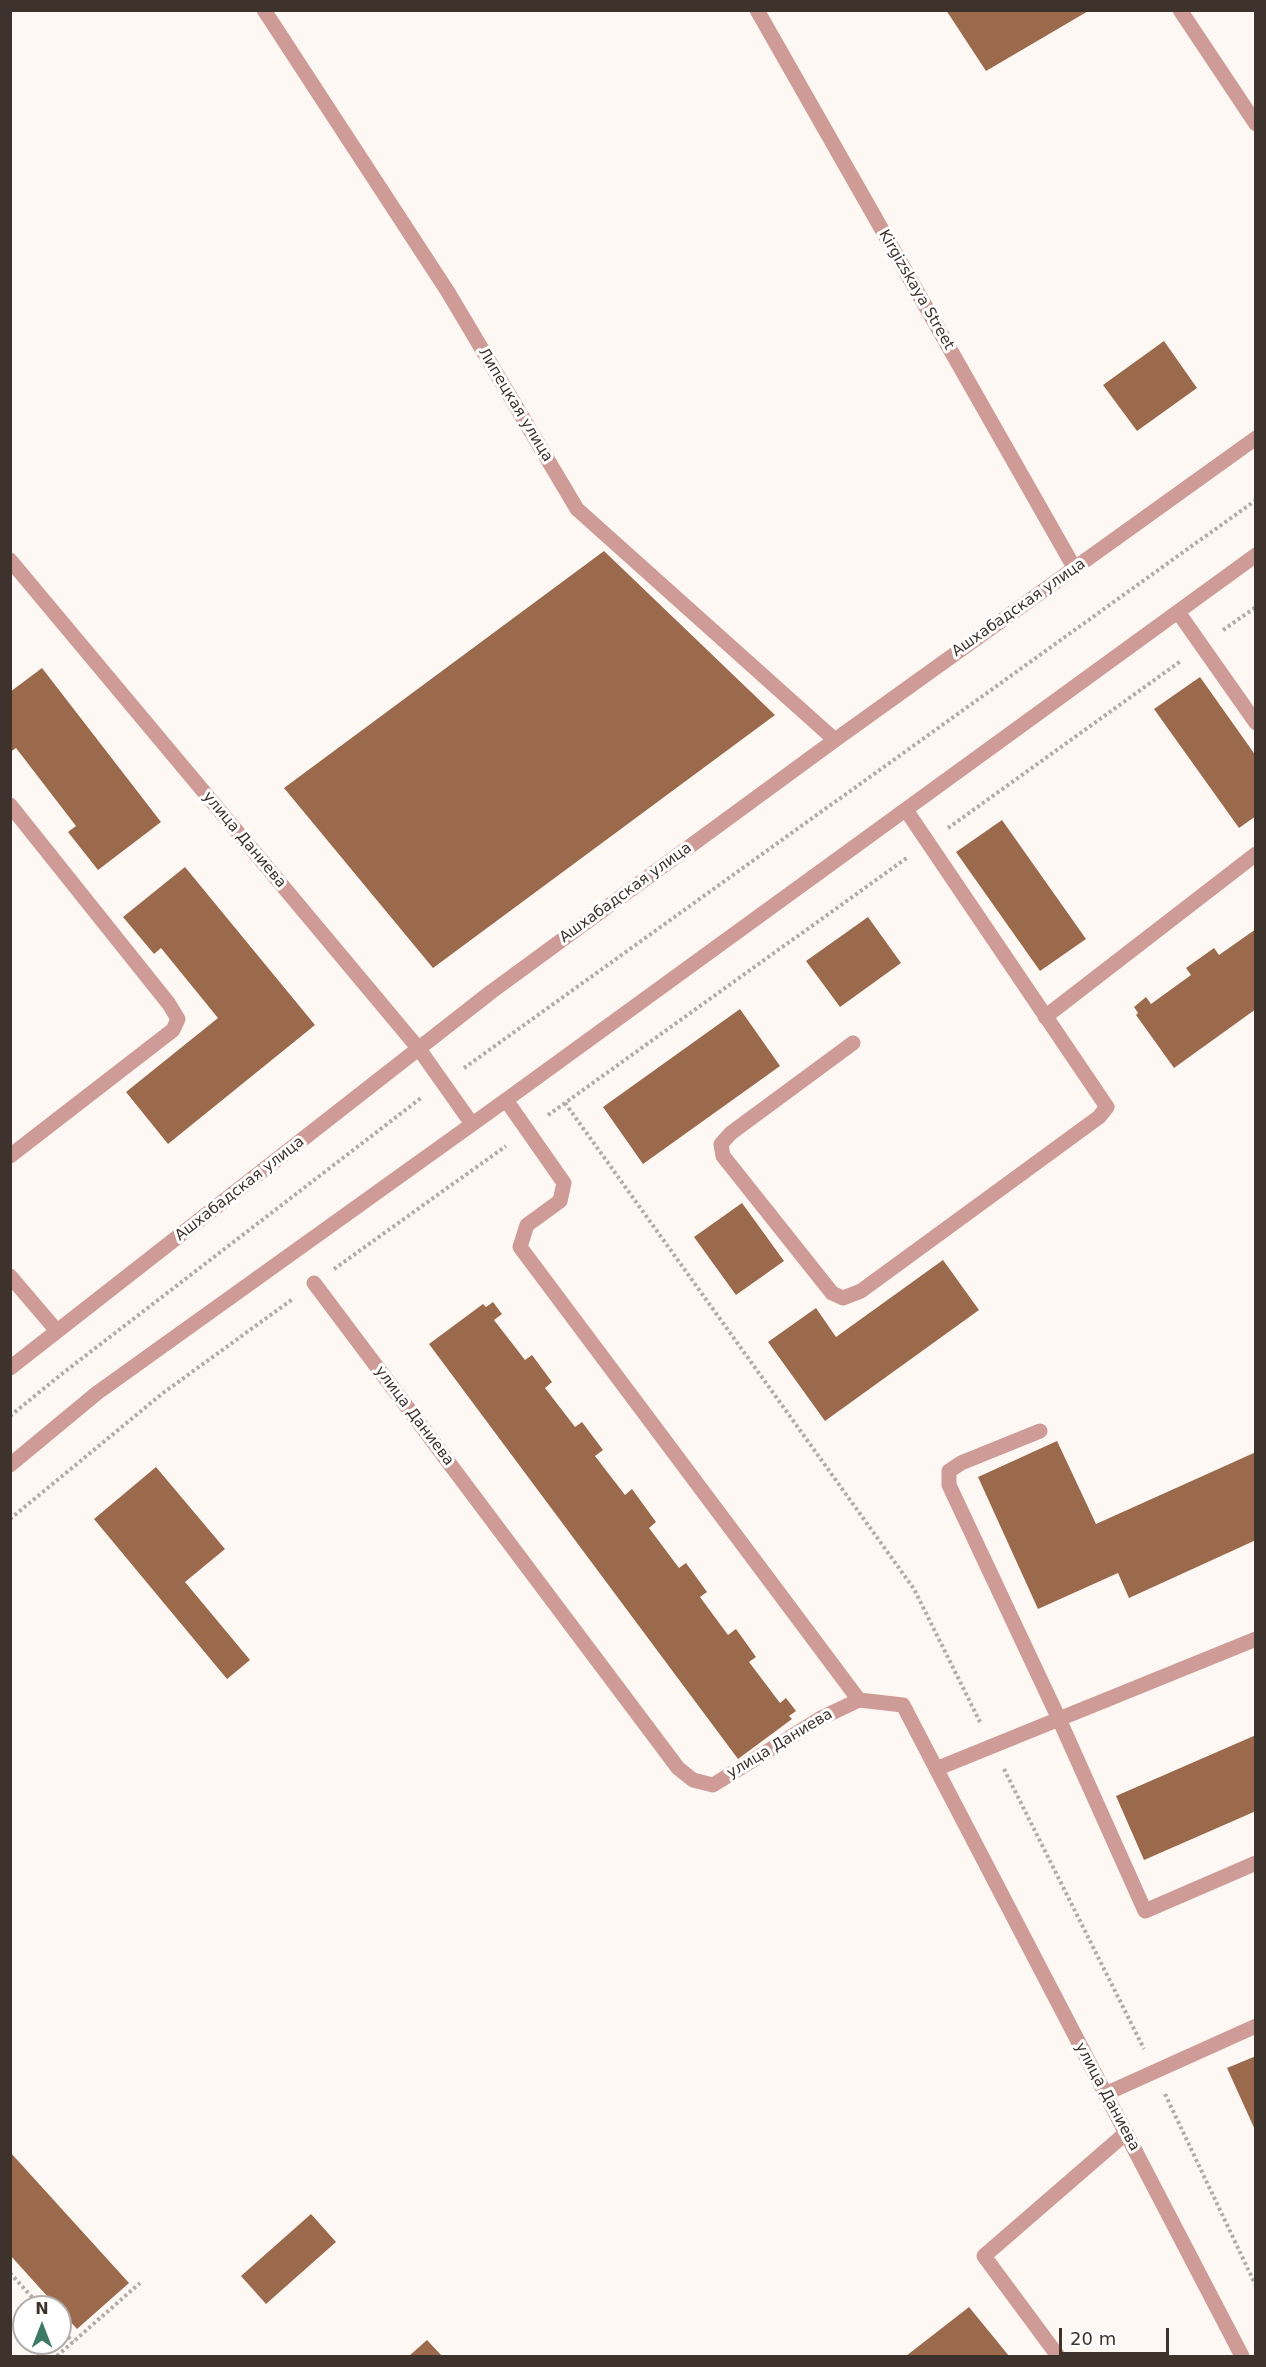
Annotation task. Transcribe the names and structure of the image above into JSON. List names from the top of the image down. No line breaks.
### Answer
{"streets":{"street":["Kirgizskaya Street","Липецкая улица","Ашхабадская улица","улица Даниева"]},"crossings":[["Kirgizskaya Street","Ашхабадская улица"],["Липецкая улица","Ашхабадская улица"],["Ашхабадская улица","улица Даниева"]],"scale_bar":"20 m","north":"top"}
